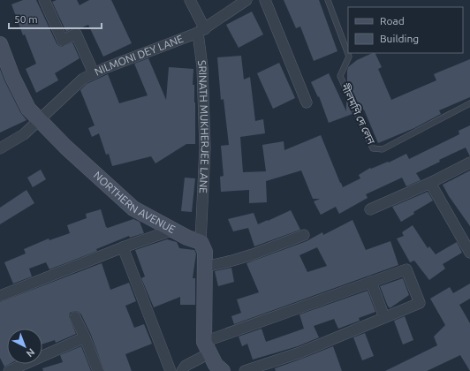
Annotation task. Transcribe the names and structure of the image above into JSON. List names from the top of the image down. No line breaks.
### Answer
{"streets":{"street":["NILMONI DEY LANE","SRINATH MUKHERJEE LANE","NORTHERN AVENUE"],"lane":["নীলমণি দে লেন"]},"crossings":[["NILMONI DEY LANE","SRINATH MUKHERJEE LANE"],["NILMONI DEY LANE","NORTHERN AVENUE"],["SRINATH MUKHERJEE LANE","NORTHERN AVENUE"]],"legend":["Road","Building"],"scale_bar":"50 m","north":"bottom right"}
